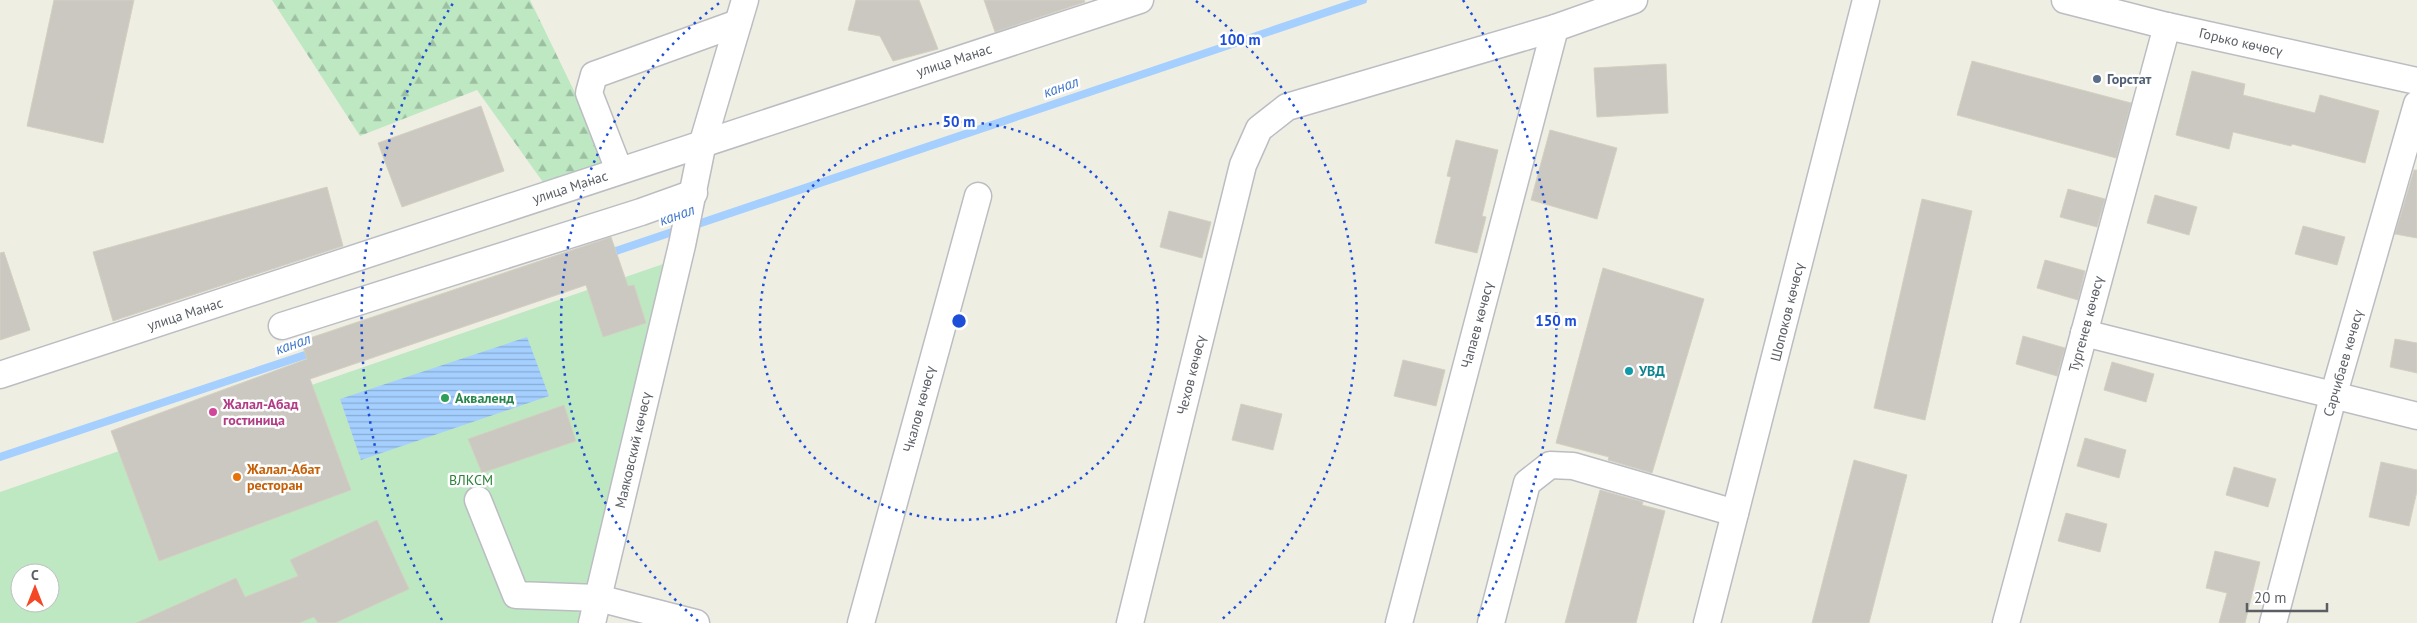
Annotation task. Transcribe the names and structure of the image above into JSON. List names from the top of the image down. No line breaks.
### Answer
{"streets":{"street":["Горько көчөсү","улица Манас","Шопоков көчөсү","Тургенев көчөсү","Чапаев көчөсү","Сарчибаев көчөсү","Чехов көчөсү","Чкалов көчөсү","Маяковский көчөсү"]},"crossings":[["Горько көчөсү","Тургенев көчөсү"],["улица Манас","Маяковский көчөсү"],["Чапаев көчөсү","Чехов көчөсү"]],"water":["канал"],"parks":["ВЛКСМ"],"places":["Горстат","УВД","Акваленд","Жалал-Абад гостиница","Жалал-Абат ресторан"],"scale_bar":"20 m","north":"top","rings":["100 m","50 m","150 m"]}
